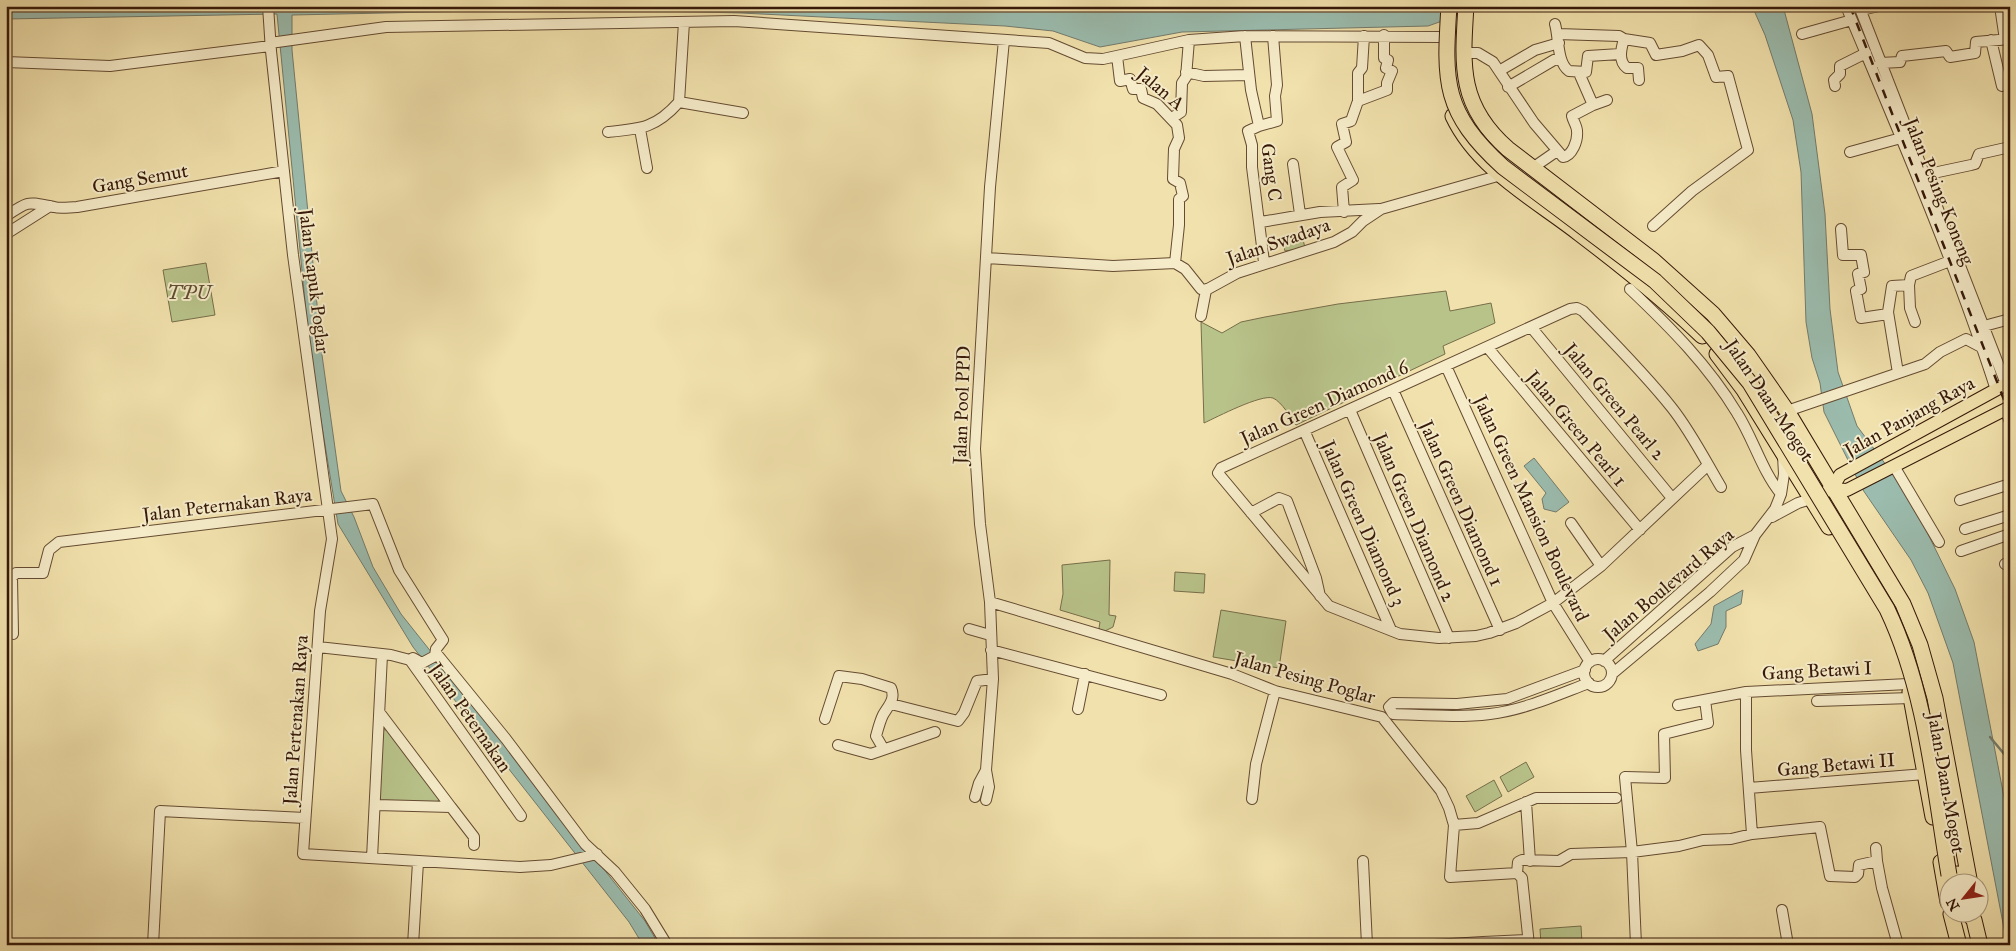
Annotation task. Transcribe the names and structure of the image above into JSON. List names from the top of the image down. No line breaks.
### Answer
{"streets":{"highway":["Jalan Daan Mogot"],"main road":["Jalan Panjang Raya"],"street":["Jalan A","Gang C","Gang Semut","Jalan Pesing Koneng","Jalan Swadaya","Jalan Kapuk Poglar","Jalan Green Pearl 2","Jalan Green Diamond 6","Jalan Pool PPD","Jalan Green Pearl 1","Jalan Green Diamond 1","Jalan Peternakan Raya","Jalan Green Mansion Boulevard","Jalan Green Diamond 2","Jalan Green Diamond 3","Jalan Boulevard Raya","Gang Betawi I","Jalan Pesing Poglar","Jalan Peternakan","Jalan Pertenakan Raya","Gang Betawi II"]},"crossings":[["Gang C","Jalan Swadaya"],["Gang Semut","Jalan Kapuk Poglar"],["Jalan Pesing Koneng","Jalan Panjang Raya"],["Jalan Swadaya","Jalan Daan Mogot"],["Jalan Kapuk Poglar","Jalan Peternakan Raya"],["Jalan Kapuk Poglar","Jalan Pertenakan Raya"],["Jalan Daan Mogot","Jalan Panjang Raya"],["Jalan Daan Mogot","Jalan Boulevard Raya"],["Jalan Daan Mogot","Gang Betawi I"],["Jalan Daan Mogot","Gang Betawi II"],["Jalan Green Pearl 2","Jalan Green Diamond 6"],["Jalan Green Diamond 6","Jalan Green Pearl 1"],["Jalan Green Diamond 6","Jalan Green Diamond 1"],["Jalan Green Diamond 6","Jalan Green Mansion Boulevard"],["Jalan Green Diamond 6","Jalan Green Diamond 2"],["Jalan Green Diamond 6","Jalan Green Diamond 3"],["Jalan Pool PPD","Jalan Pesing Poglar"],["Jalan Panjang Raya","Jalan Boulevard Raya"],["Jalan Peternakan Raya","Jalan Pertenakan Raya"],["Jalan Green Mansion Boulevard","Jalan Boulevard Raya"],["Gang Betawi I","Gang Betawi II"],["Jalan Peternakan","Jalan Pertenakan Raya"]],"parks":["TPU"],"north":"bottom left"}
